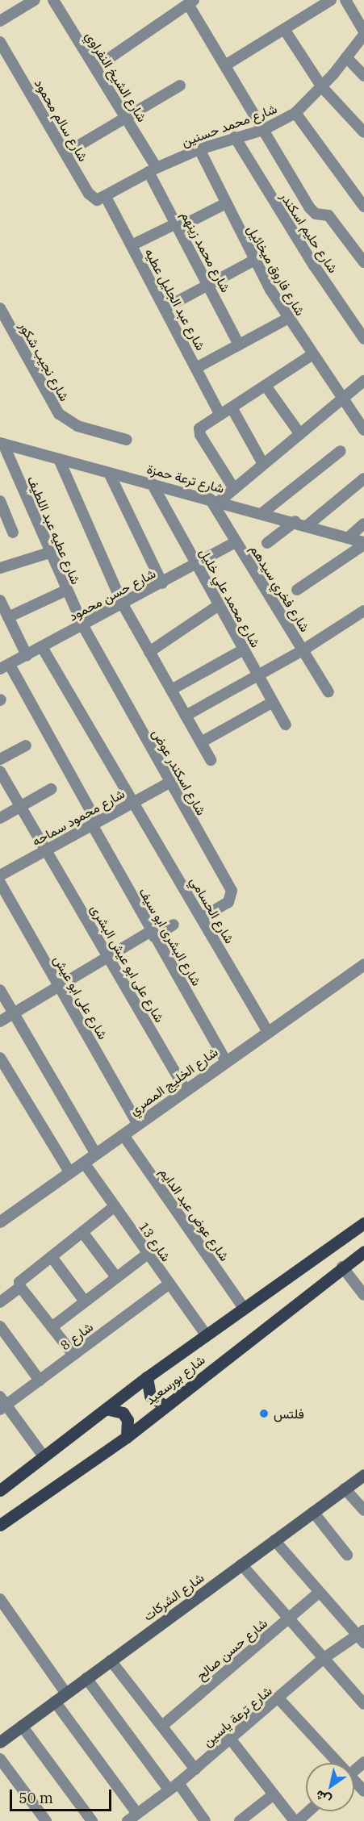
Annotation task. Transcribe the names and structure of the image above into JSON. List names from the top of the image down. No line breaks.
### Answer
{"streets":{"main road":["شارع بورسعيد","شارع الشركات"],"street":["شارع الشيخ النفراوي","شارع سالم محمود","شارع محمد حسنين","شارع حليم اسكندر","شارع محمد زينهم","شارع فاروق ميخائيل","شارع عبد الجليل عطيه","شارع نجيب شكور","شارع ترعة حمزة","شارع عطيه عبد اللطيف","شارع فخري سيدهم","شارع حسن محمود","شارع محمد علي خليل","شارع اسكندر عوض","شارع محمود سماحه","شارع الحسامي","شارع البشرى ابو سيف","شارع على ابو عيش البشرى","شارع على ابو عيش","شارع الخليج المصري","شارع عوض عبد الدايم","شارع 13","شارع 8","شارع حسن صالح","شارع ترعة ياسين"]},"crossings":[["شارع الشيخ النفراوي","شارع محمد حسنين"],["شارع الشيخ النفراوي","شارع محمد زينهم"],["شارع سالم محمود","شارع محمد حسنين"],["شارع سالم محمود","شارع عبد الجليل عطيه"],["شارع محمد حسنين","شارع حليم اسكندر"],["شارع محمد حسنين","شارع محمد زينهم"],["شارع محمد حسنين","شارع فاروق ميخائيل"],["شارع محمد حسنين","شارع عبد الجليل عطيه"],["شارع ترعة حمزة","شارع عطيه عبد اللطيف"],["شارع ترعة حمزة","شارع فخري سيدهم"],["شارع ترعة حمزة","شارع محمد علي خليل"],["شارع عطيه عبد اللطيف","شارع حسن محمود"],["شارع عطيه عبد اللطيف","شارع اسكندر عوض"],["شارع فخري سيدهم","شارع حسن محمود"],["شارع حسن محمود","شارع محمد علي خليل"],["شارع حسن محمود","شارع اسكندر عوض"],["شارع حسن محمود","شارع الحسامي"],["شارع حسن محمود","شارع البشرى ابو سيف"],["شارع اسكندر عوض","شارع محمود سماحه"],["شارع اسكندر عوض","شارع الحسامي"],["شارع محمود سماحه","شارع الحسامي"],["شارع محمود سماحه","شارع البشرى ابو سيف"],["شارع محمود سماحه","شارع على ابو عيش البشرى"],["شارع الحسامي","شارع الخليج المصري"],["شارع البشرى ابو سيف","شارع الخليج المصري"],["شارع على ابو عيش البشرى","شارع الخليج المصري"],["شارع على ابو عيش","شارع الخليج المصري"],["شارع الخليج المصري","شارع عوض عبد الدايم"],["شارع الخليج المصري","شارع 13"],["شارع عوض عبد الدايم","شارع بورسعيد"],["شارع 13","شارع 8"],["شارع 13","شارع بورسعيد"]],"places":["فلتس"],"scale_bar":"50 m","north":"bottom left"}
